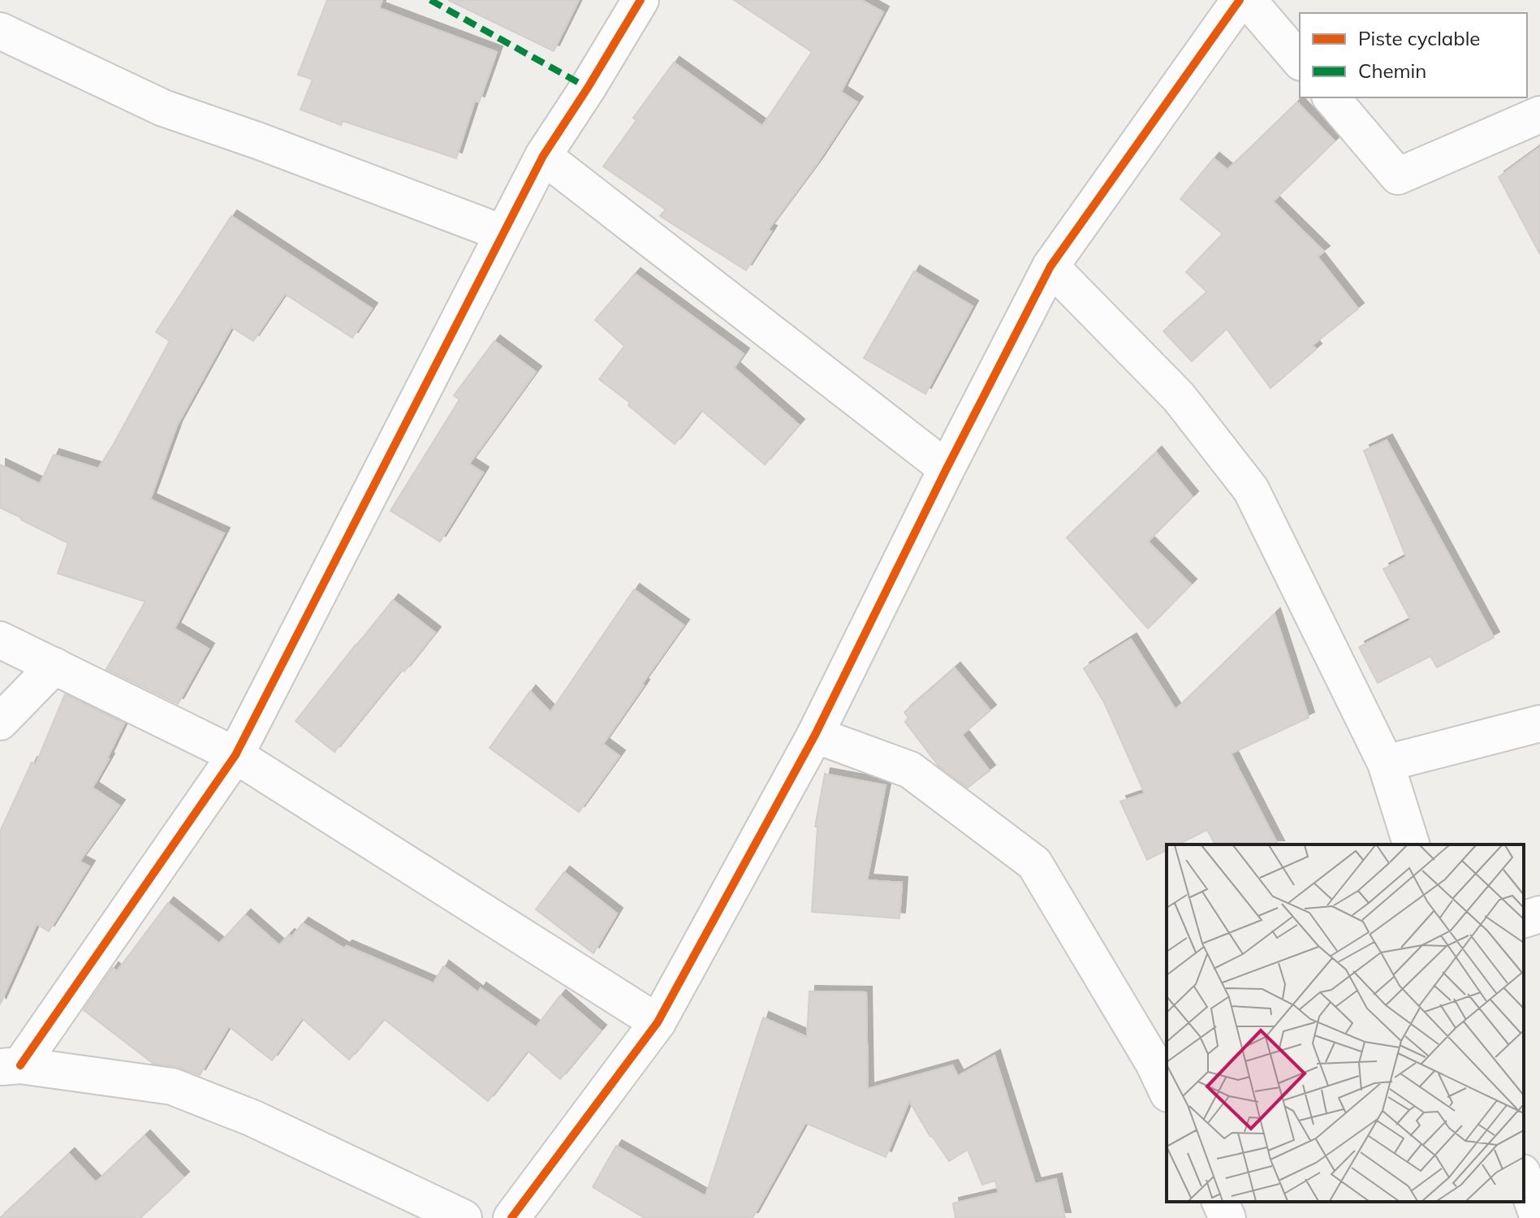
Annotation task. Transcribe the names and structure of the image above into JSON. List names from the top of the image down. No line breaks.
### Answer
{"legend":["Piste cyclable","Chemin"]}
